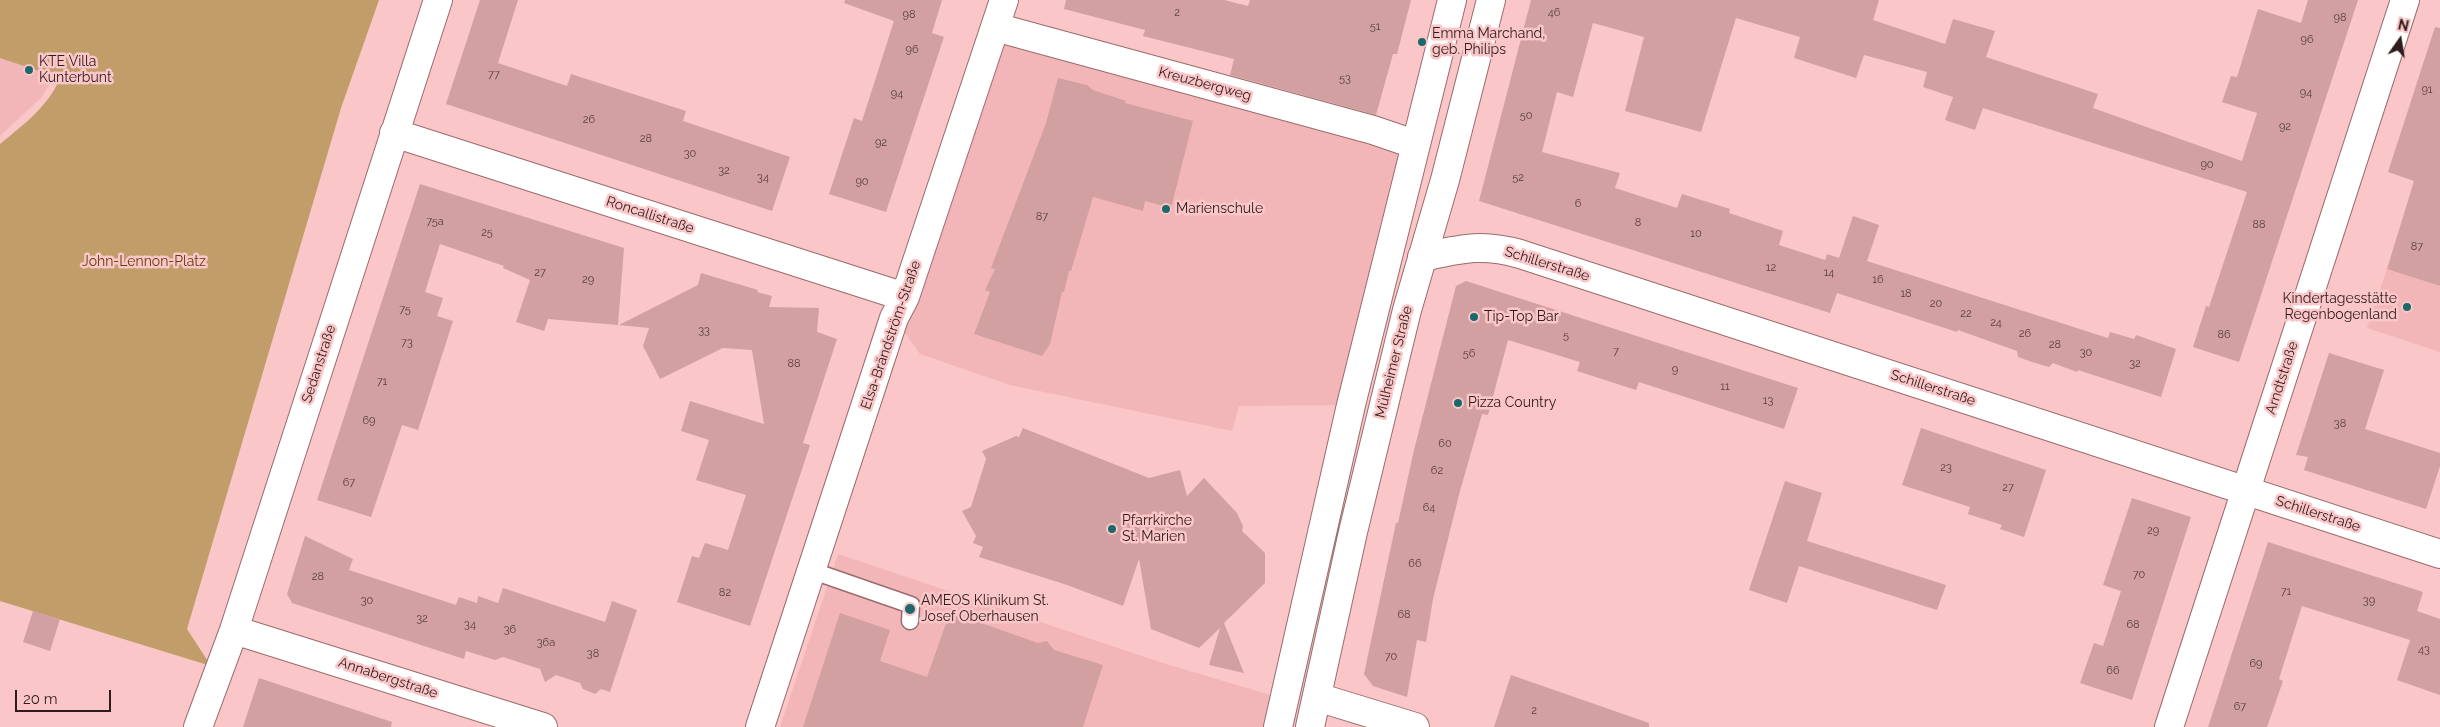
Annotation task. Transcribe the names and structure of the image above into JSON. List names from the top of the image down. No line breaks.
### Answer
{"streets":{"street":["Kreuzbergweg","Roncallistraße","Schillerstraße","Elsa-Brändström-Straße","Mülheimer Straße","Sedanstraße","Arndtstraße","Annabergstraße"]},"crossings":[["Kreuzbergweg","Elsa-Brändström-Straße"],["Roncallistraße","Elsa-Brändström-Straße"],["Roncallistraße","Sedanstraße"],["Schillerstraße","Mülheimer Straße"],["Schillerstraße","Arndtstraße"],["Sedanstraße","Annabergstraße"]],"parks":["John-Lennon-Platz"],"places":["Emma Marchand, geb. Philips","KTE Villa Kunterbunt","Marienschule","Kindertagesstätte Regenbogenland","Tip-Top Bar","Pizza Country","Pfarrkirche St. Marien","AMEOS Klinikum St. Josef Oberhausen"],"house_numbers":["2","46","98","98","51","96","96","77","53","91","94","94","50","26","92","28","92","30","90","32","34","52","90","6","87","75a","8","88","25","10","87","12","27","14","29","16","18","20","75","22","24","33","26","86","5","73","28","7","30","56","88","32","9","71","11","13","69","38","60","23","62","67","27","64","29","66","70","28","71","82","30","39","68","32","34","68","36","36a","43","38","70","69","66","67","2"],"scale_bar":"20 m","north":"top"}
